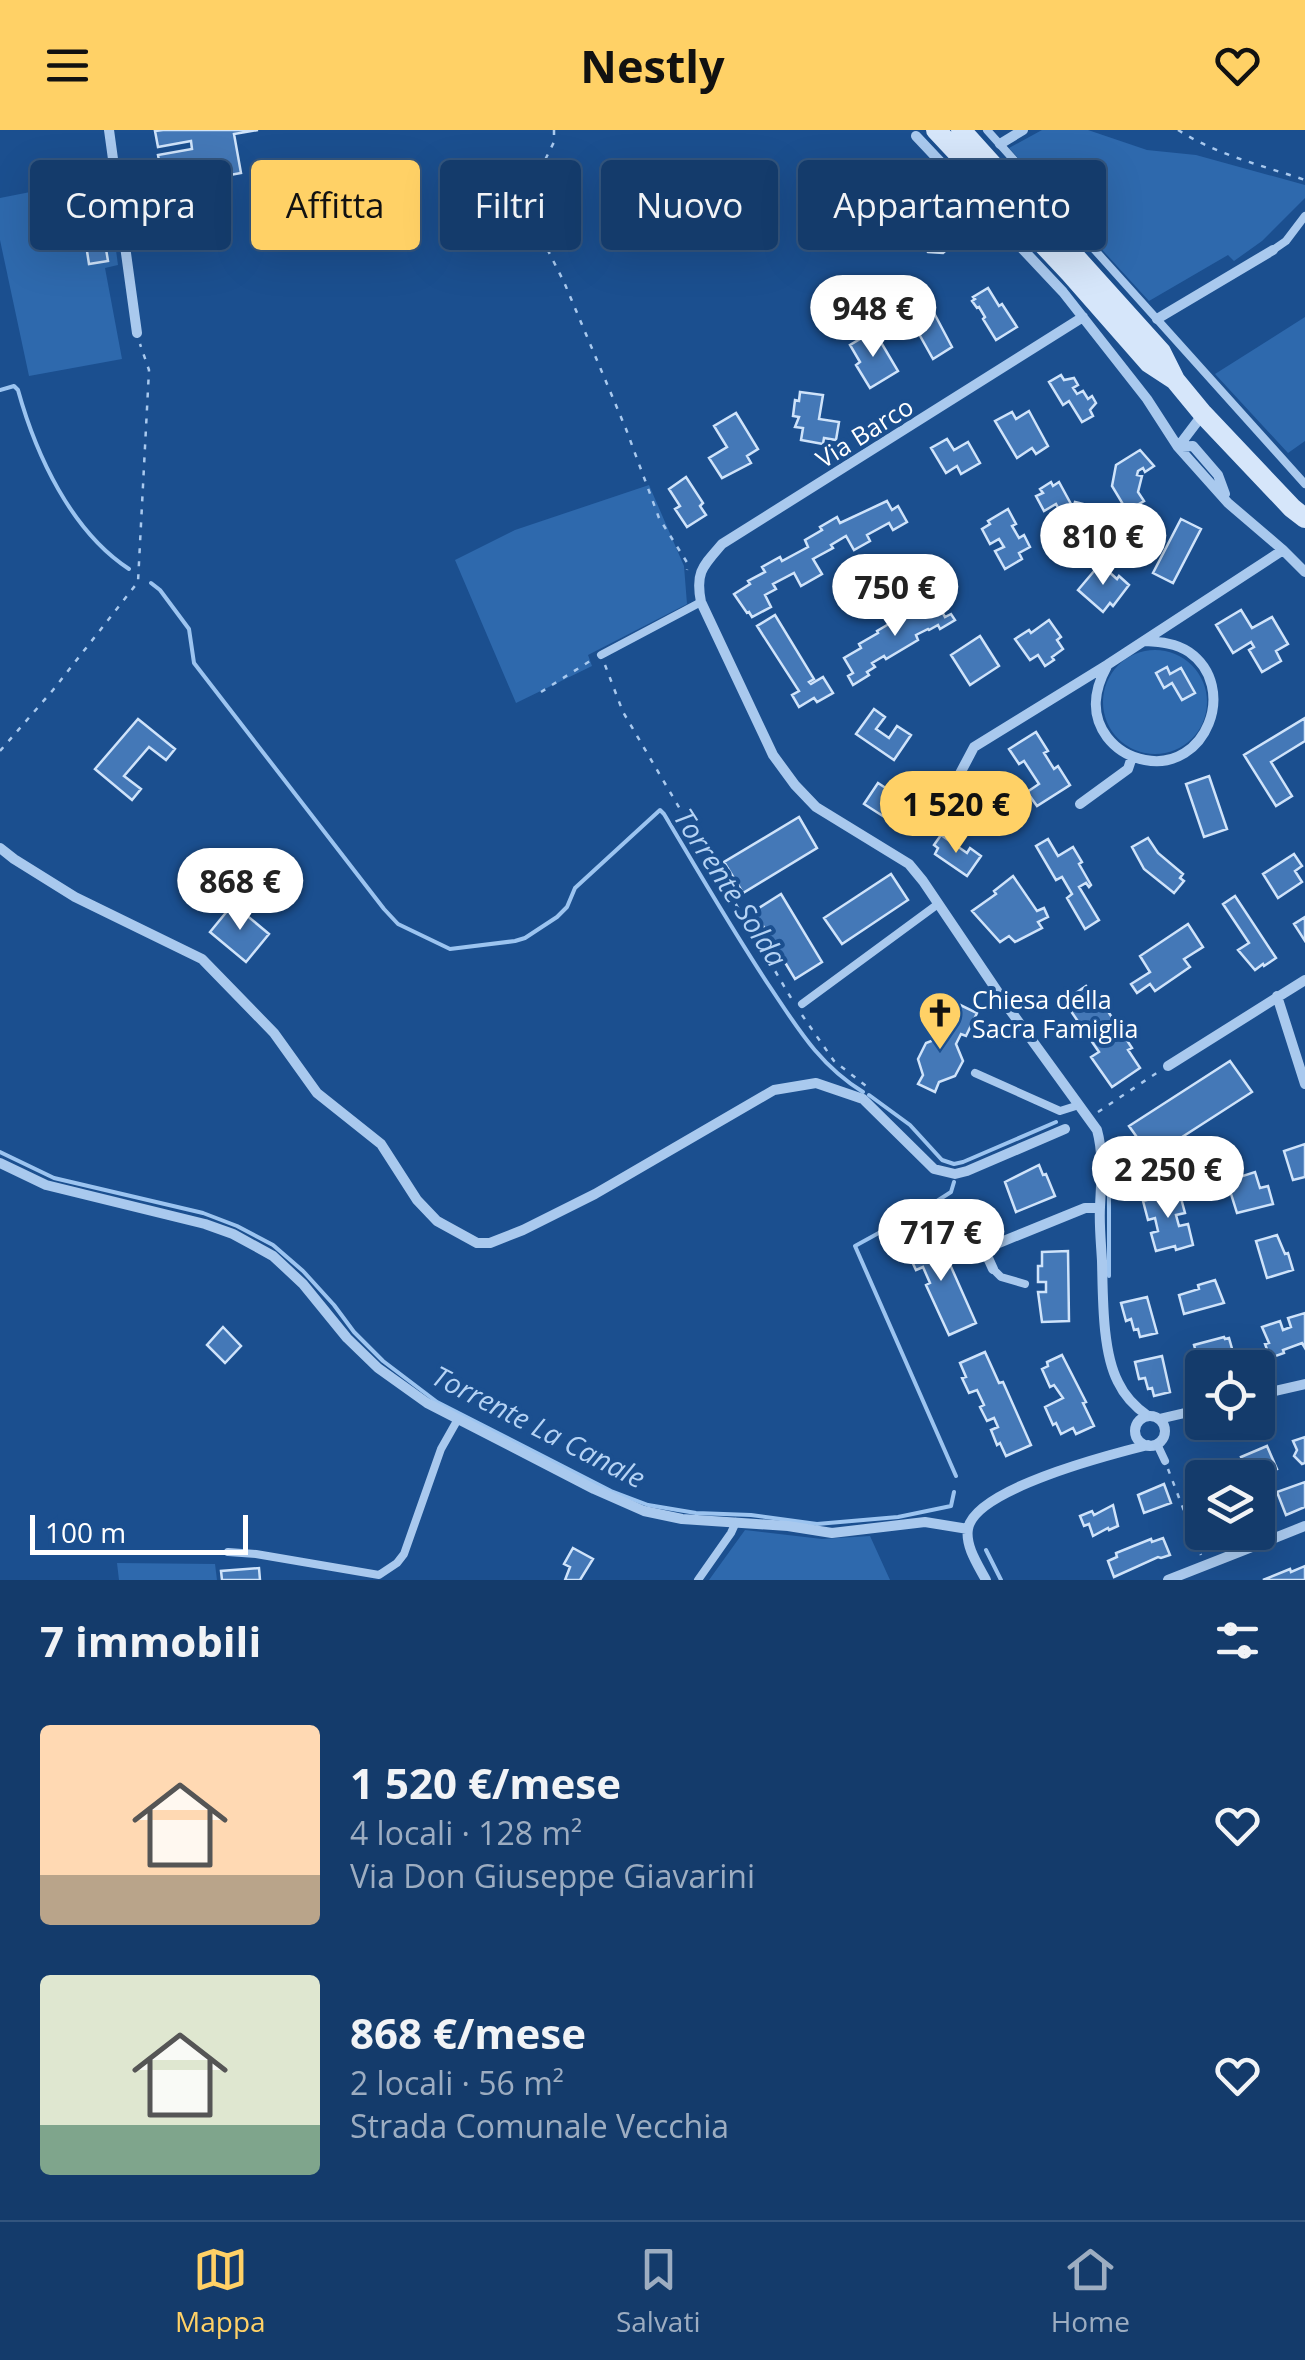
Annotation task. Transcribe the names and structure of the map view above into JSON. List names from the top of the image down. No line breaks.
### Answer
{"streets":{"street":["Via Barco"]},"water":["Torrente Solda","Torrente La Canale"],"places":{"church":["Chiesa della Sacra Famiglia"]},"scale_bar":"100 m","page":{"header":"Nestly","chip":["Compra","Affitta","Filtri","Nuovo","Appartamento"],"price":["948 €","810 €","750 €","1 520 €","868 €","2 250 €","717 €"],"scale":"100 m","heading":"7 immobili","list":[{"name":"1 520 €/mese","note":"4 locali · 128 m² · Via Don Giuseppe Giavarini"},{"name":"868 €/mese","note":"2 locali · 56 m² · Strada Comunale Vecchia"}],"tabs":["Mappa","Salvati","Home"]}}
